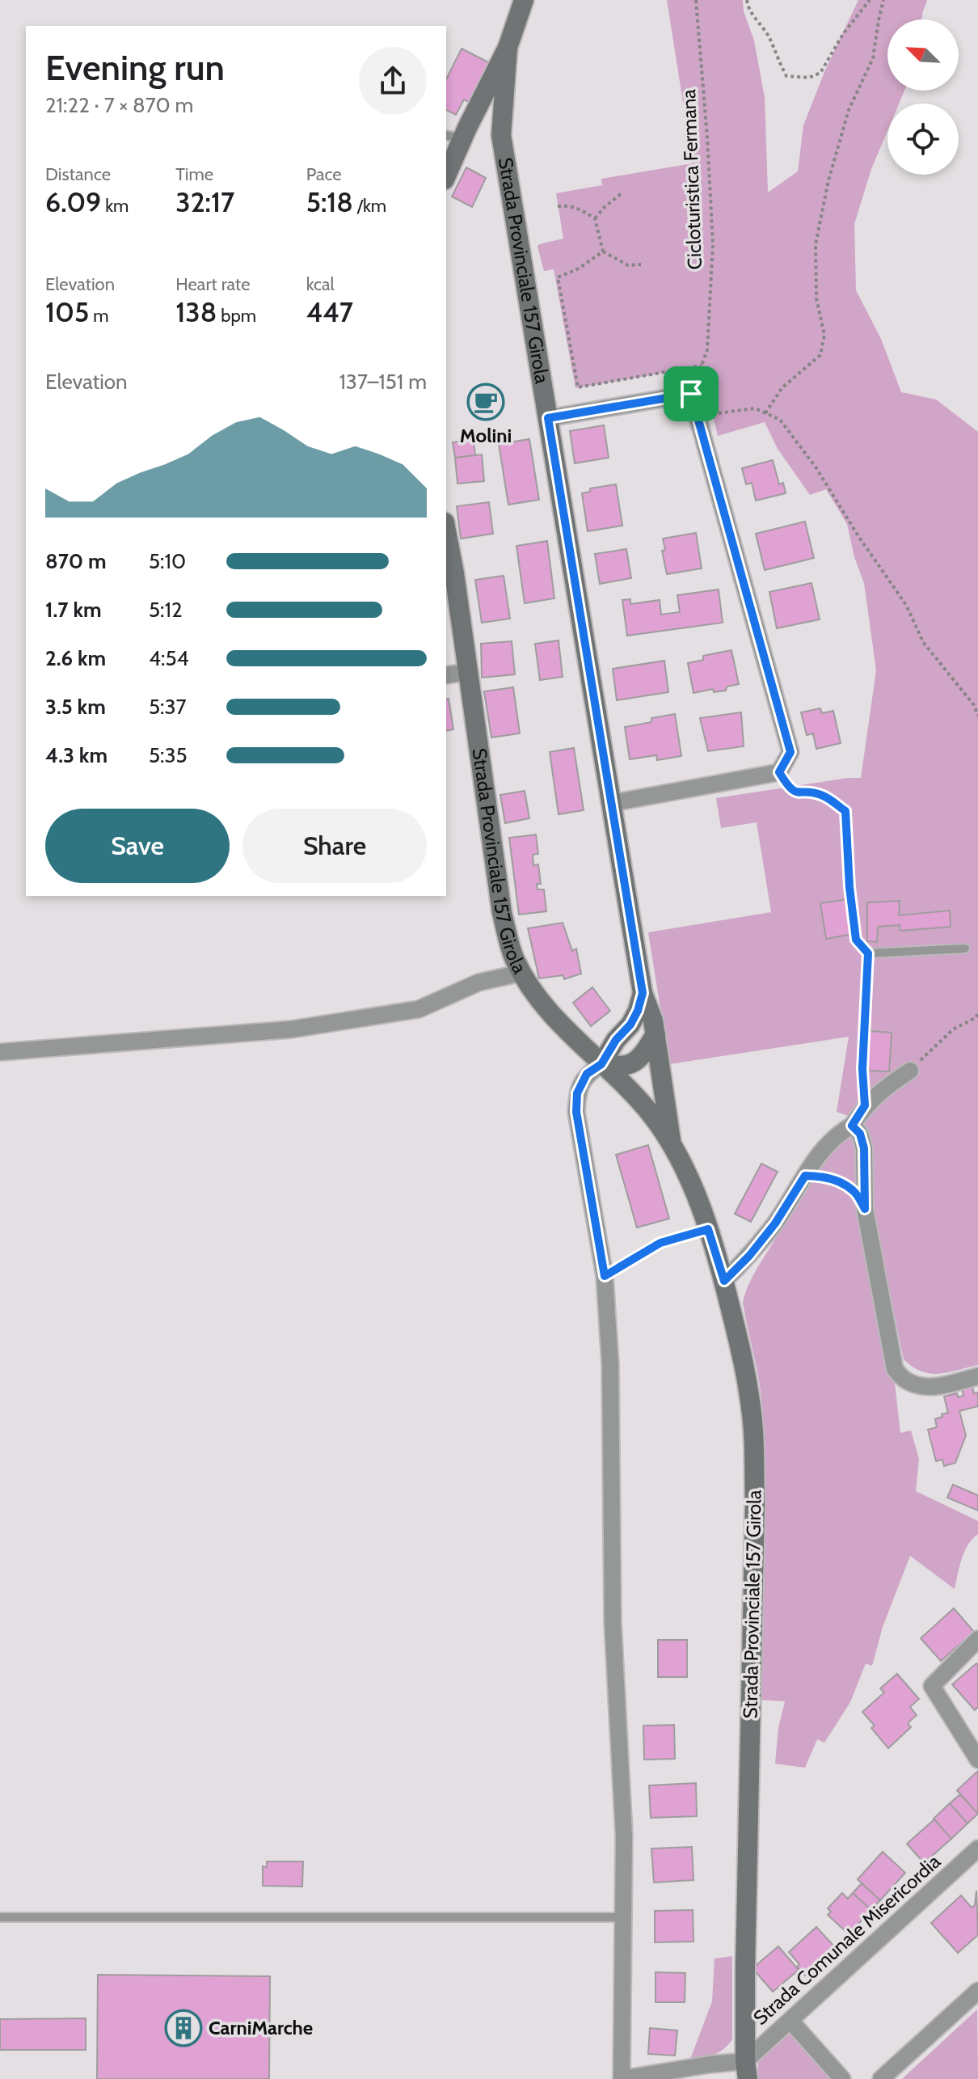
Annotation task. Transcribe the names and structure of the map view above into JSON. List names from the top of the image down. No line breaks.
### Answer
{"streets":{"main road":["Strada Provinciale 157 Girola"],"street":["Strada Comunale Misericordia"],"path":["Cicloturistica Fermana"]},"crossings":[["Strada Provinciale 157 Girola","Strada Comunale Misericordia"]],"places":{"cafe":["Molini"],"building":["CarniMarche"]},"north":"top left","page":{"heading":["Evening run","21:22 · 7 × 870 m"],"stats":[["Distance","6.09 km"],["Time","32:17"],["Pace","5:18 /km"],["Elevation","105 m"],["Heart rate","138 bpm"],["kcal","447"]],"chart":["Elevation","137–151 m"],"list":[{"name":"870 m","note":"5:10"},{"name":"1.7 km","note":"5:12"},{"name":"2.6 km","note":"4:54"},{"name":"3.5 km","note":"5:37"},{"name":"4.3 km","note":"5:35"}],"buttons":["Save","Share"]}}
